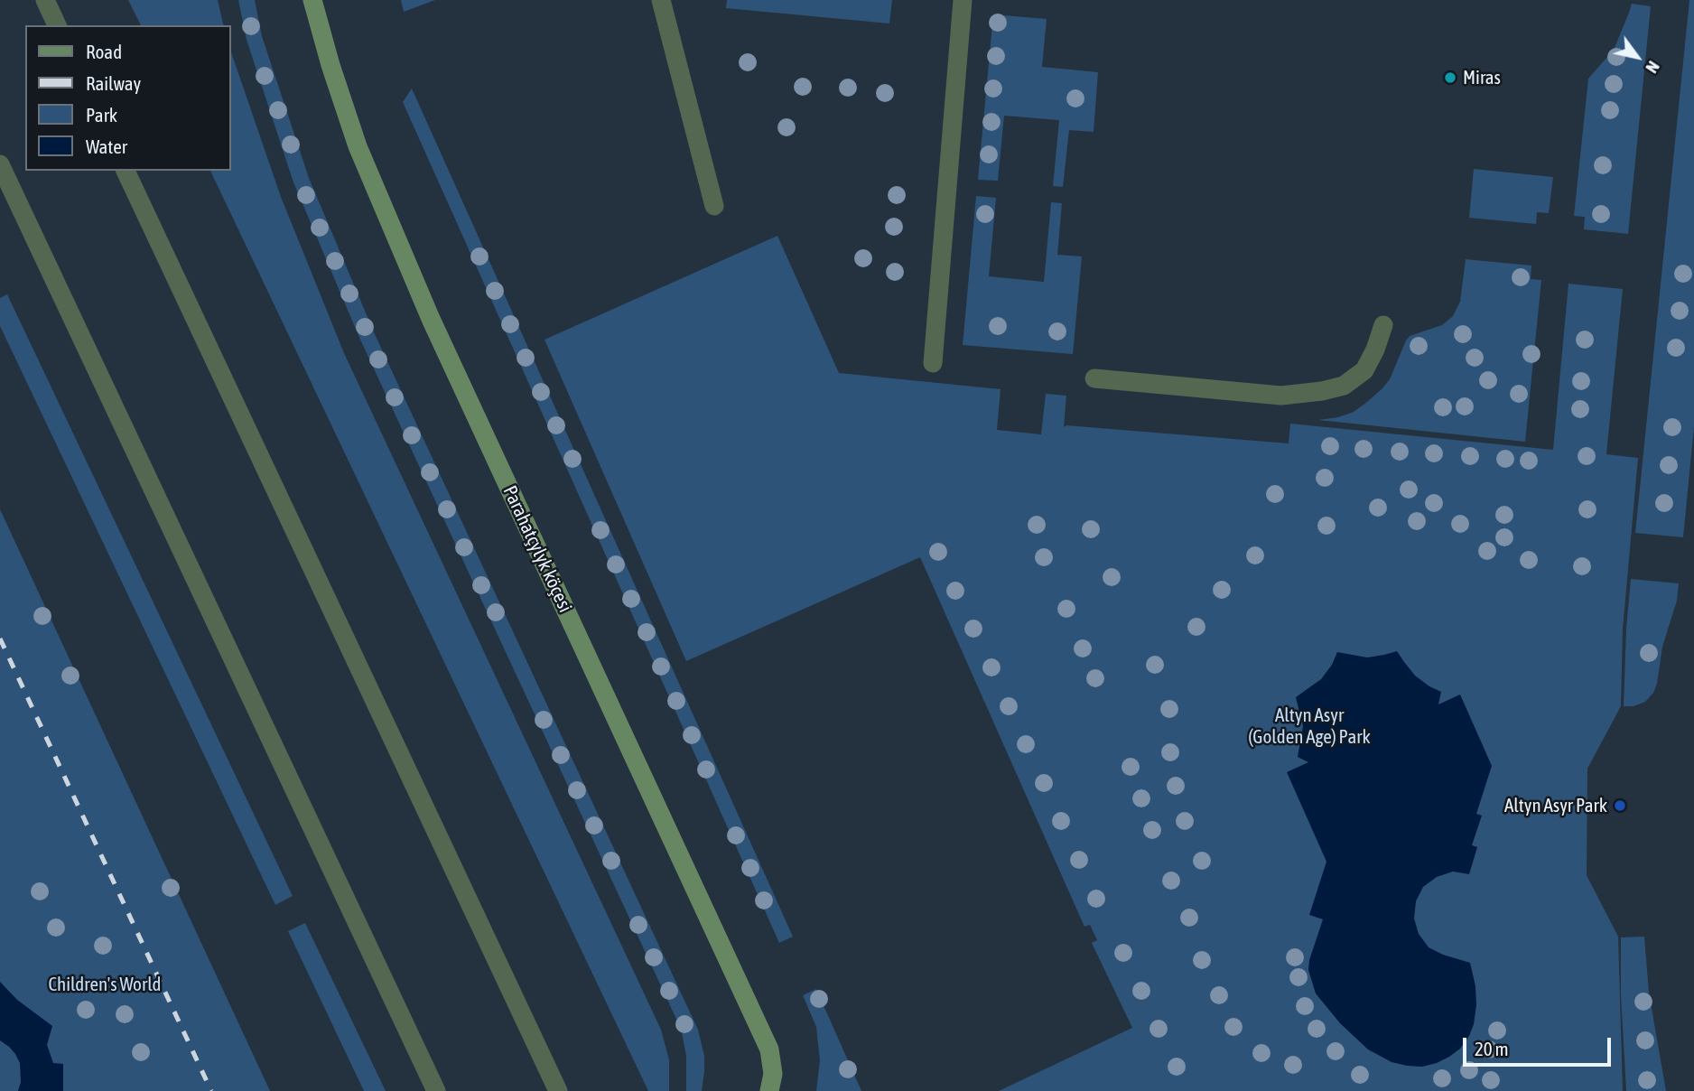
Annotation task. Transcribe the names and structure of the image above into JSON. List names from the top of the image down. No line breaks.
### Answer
{"streets":{"street":["Parahatçylyk köçesi"]},"parks":["Altyn Asyr (Golden Age) Park","Children's World"],"places":["Miras","Altyn Asyr Park"],"legend":["Road","Railway","Park","Water"],"scale_bar":"20 m","north":"bottom right"}
